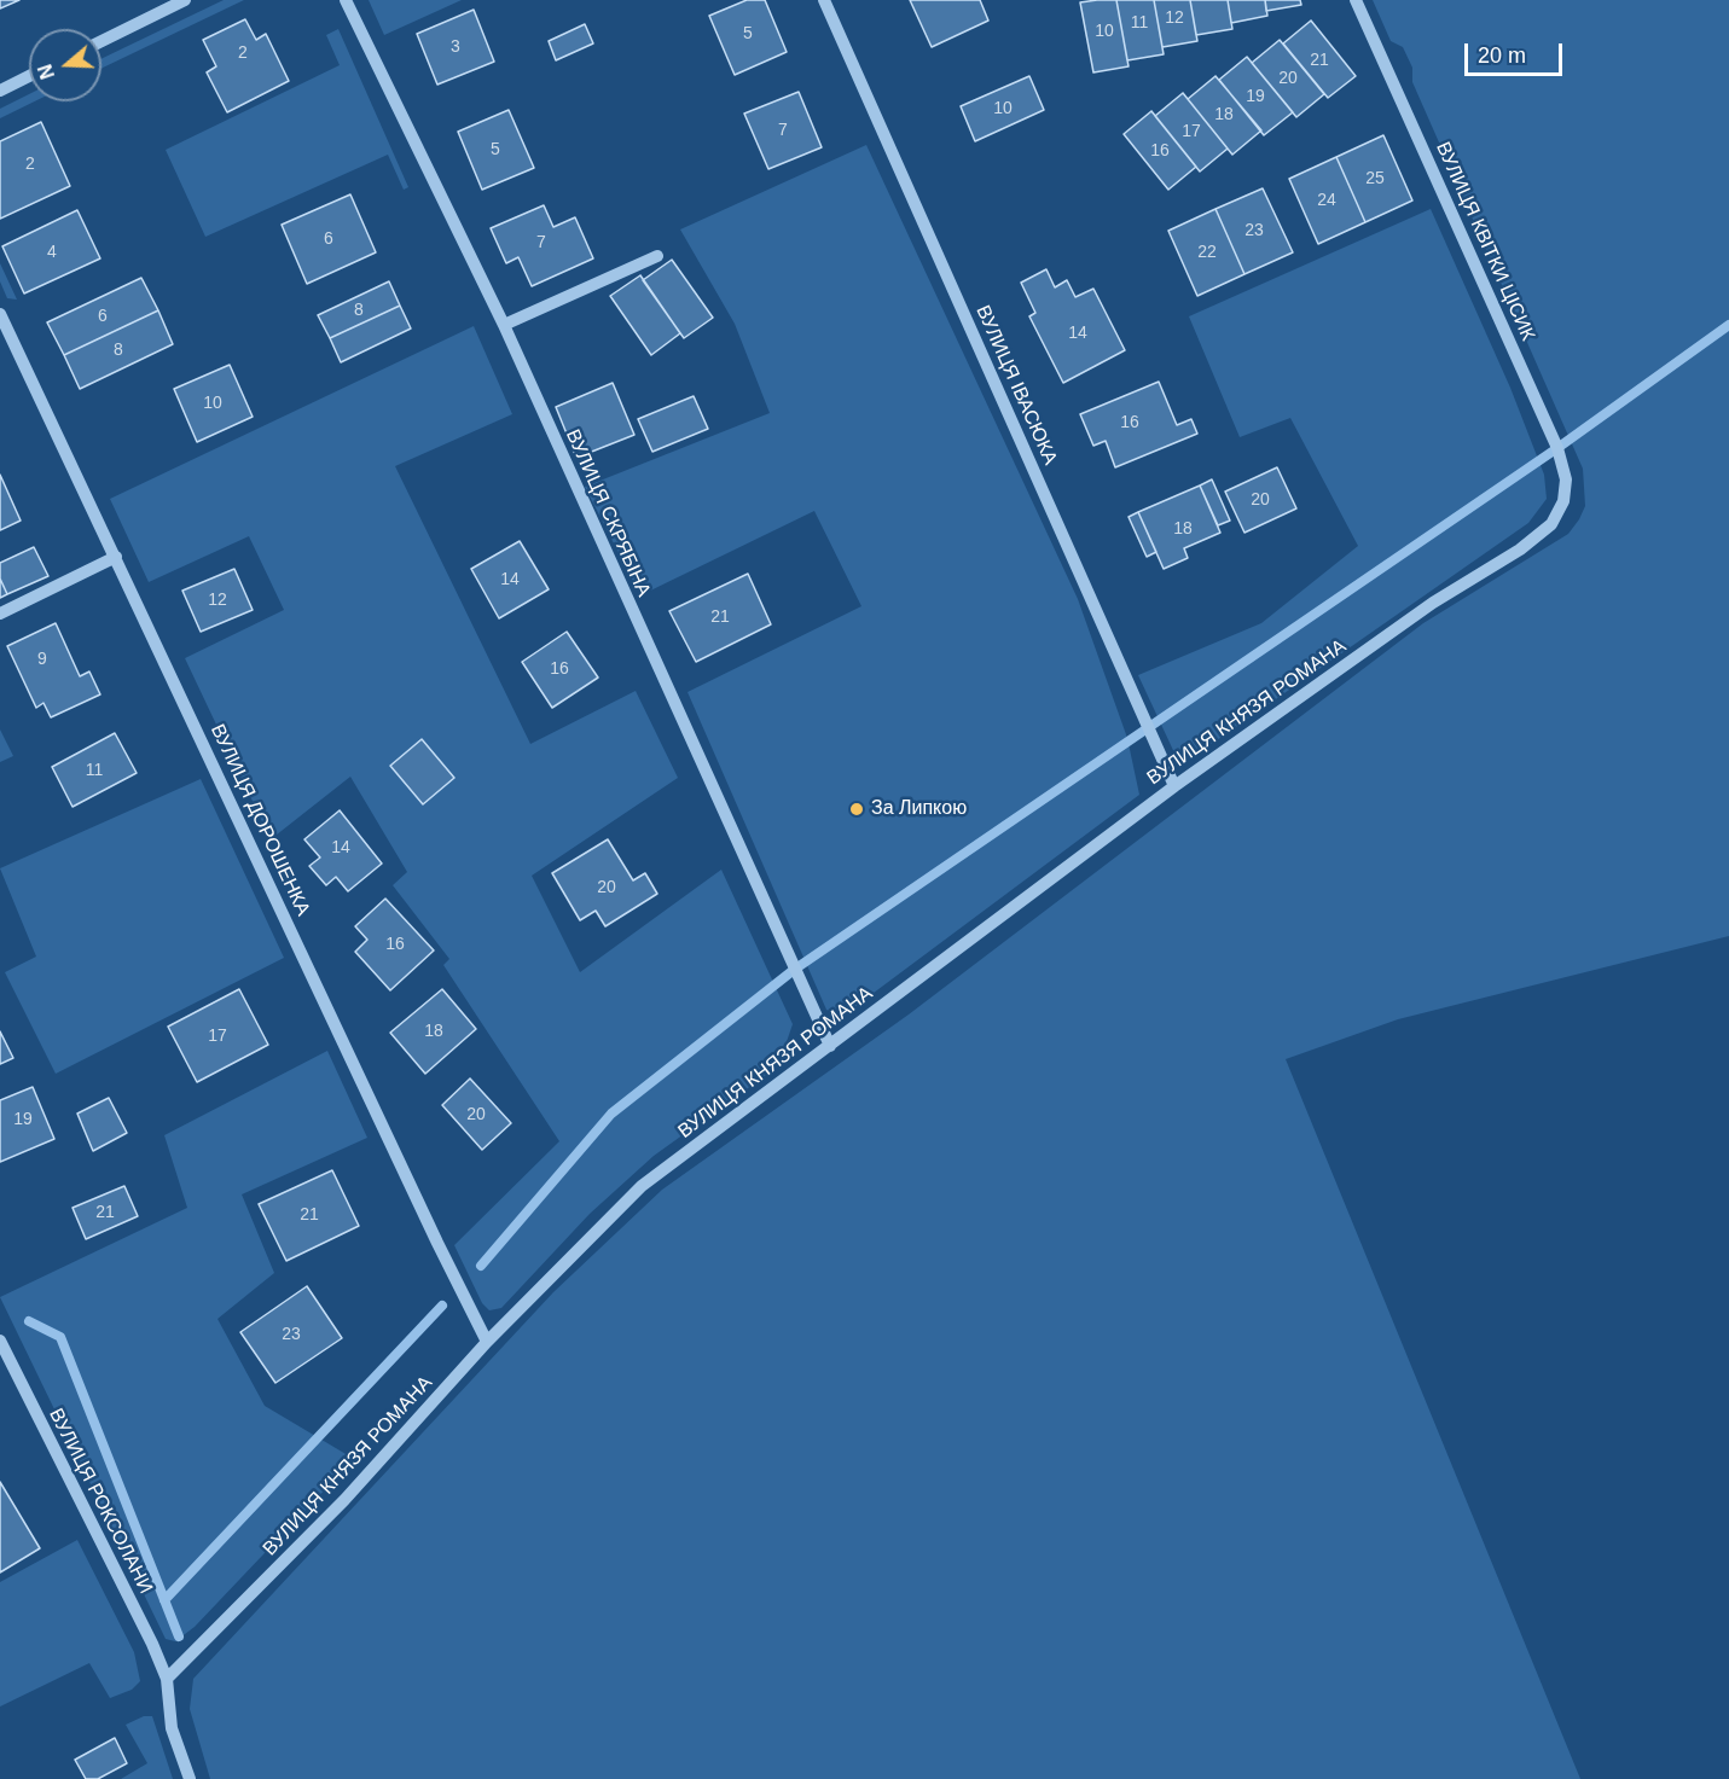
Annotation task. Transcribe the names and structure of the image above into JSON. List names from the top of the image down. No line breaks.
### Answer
{"streets":{"street":["ВУЛИЦЯ КВІТКИ ЦІСИК","ВУЛИЦЯ ІВАСЮКА","ВУЛИЦЯ СКРЯБІНА","ВУЛИЦЯ КНЯЗЯ РОМАНА","ВУЛИЦЯ ДОРОШЕНКА","ВУЛИЦЯ РОКСОЛАНИ"]},"crossings":[["ВУЛИЦЯ КВІТКИ ЦІСИК","ВУЛИЦЯ КНЯЗЯ РОМАНА"],["ВУЛИЦЯ ІВАСЮКА","ВУЛИЦЯ КНЯЗЯ РОМАНА"],["ВУЛИЦЯ СКРЯБІНА","ВУЛИЦЯ КНЯЗЯ РОМАНА"],["ВУЛИЦЯ КНЯЗЯ РОМАНА","ВУЛИЦЯ ДОРОШЕНКА"],["ВУЛИЦЯ КНЯЗЯ РОМАНА","ВУЛИЦЯ РОКСОЛАНИ"]],"places":["За Липкою"],"house_numbers":["12","11","10","5","3","2","21","20","19","10","18","7","17","5","16","2","25","24","23","6","7","4","22","8","6","14","8","10","16","20","18","14","12","21","9","16","11","14","20","16","18","17","20","19","21","21","23"],"scale_bar":"20 m","north":"left"}
